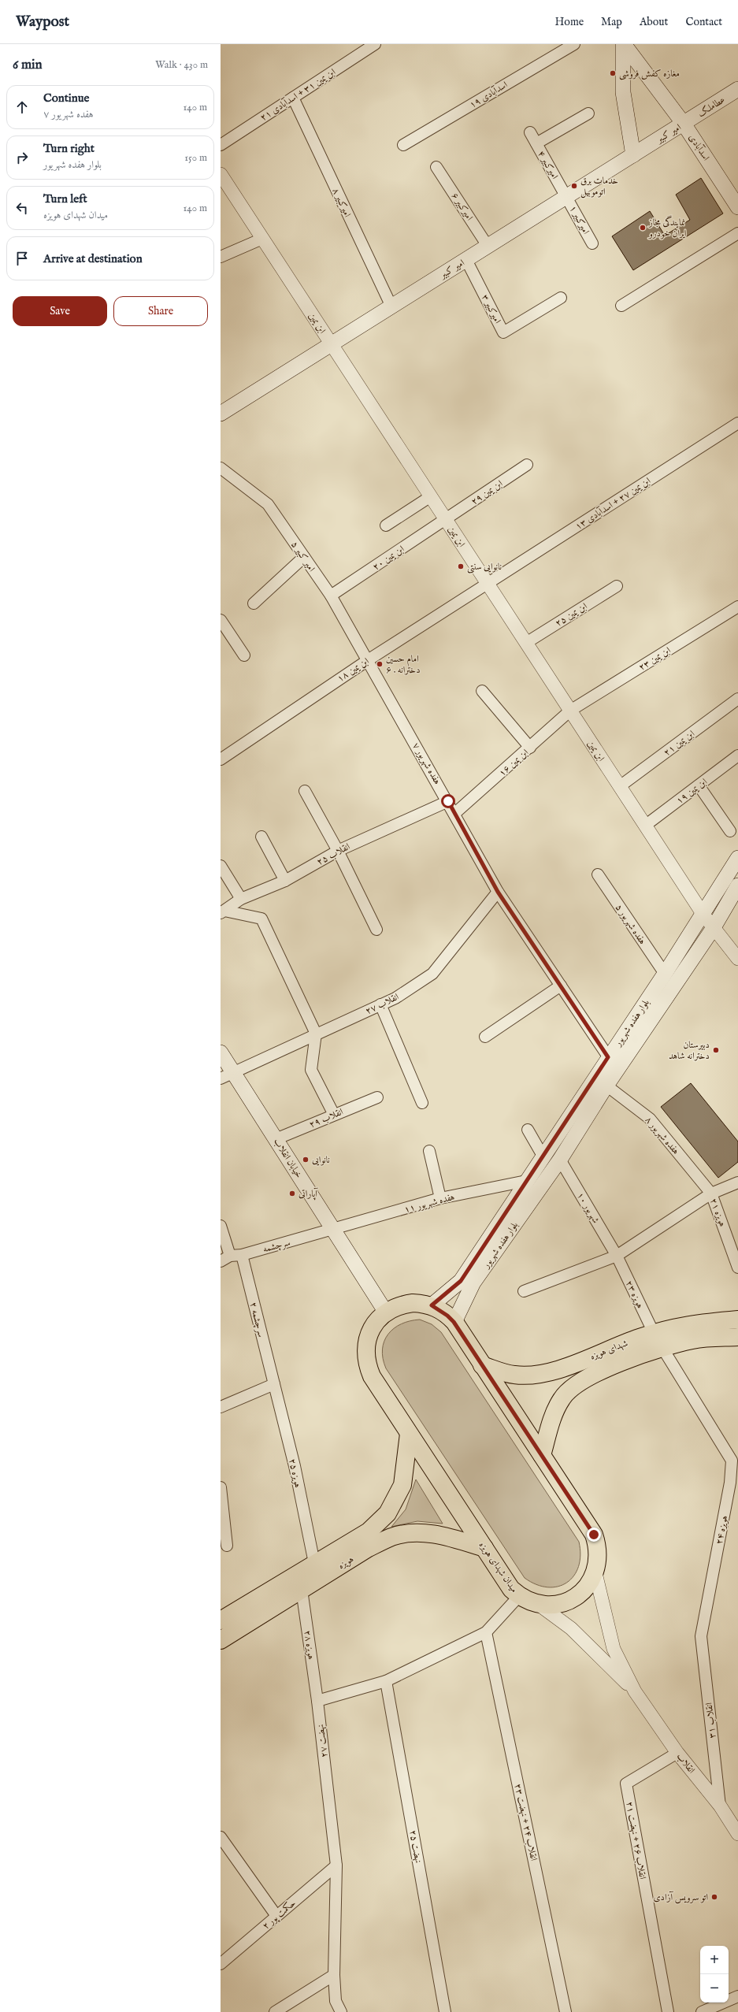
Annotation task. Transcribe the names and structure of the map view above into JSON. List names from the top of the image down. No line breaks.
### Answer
{"streets":{"main road":["عطاملک","امیر کبیر","اسدآبادی","بلوار هفده شهریور","خیابان انقلاب","شهدای هویزه","هویزه","میدان شهدای هویزه"],"street":["ابن یمین ۳۱ + اسدآبادی ۲۱","اسدآبادی ۱۹","امیرکبیر ۴","امیرکبیر ۸","امیرکبیر ۶","امیرکبیر ۱","امیرکبیر ۳","ابن یمین","ابن یمین ۲۹","ابن یمین ۲۷ + اسدآبادی ۱۳","امیر کبیر ۵","ابن یمین ۲۰","ابن یمین ۲۵","ابن یمین ۲۳","ابن یمین ۱۸","ابن یمین ۲۱","ابن یمین ۱۶","هفده شهریور ۷","ابن یمین ۱۹","انقلاب ۲۵","هفده شهریور ۵","انقلاب ۲۷","انقلاب ۲۹","هفده شهریور ۸","هفده شهریور ۱۱","شهریور ۱۰","هویزه ۲۱","سرچشمه","هویزه ۲۳","سرچشمه ۲","هویزه ۲۵","هویزه ۲۴","هویزه ۲۸","انقلاب ۳۱","نهضت ۲۷","انقلاب","انقلاب ۲۴ + نهضت ۲۳","انقلاب ۲۶ + نهضت ۲۱","نهضت ۲۵","حکمت پور ۲"]},"crossings":[["ابن یمین ۳۱ + اسدآبادی ۲۱","امیرکبیر ۸"],["عطاملک","امیر کبیر"],["عطاملک","اسدآبادی"],["امیر کبیر","اسدآبادی"],["امیر کبیر","امیرکبیر ۴"],["امیر کبیر","امیرکبیر ۸"],["امیر کبیر","امیرکبیر ۶"],["امیر کبیر","امیرکبیر ۱"],["امیر کبیر","امیرکبیر ۳"],["امیر کبیر","ابن یمین"],["امیرکبیر ۴","امیرکبیر ۱"],["ابن یمین","ابن یمین ۲۹"],["ابن یمین","ابن یمین ۲۷ + اسدآبادی ۱۳"],["ابن یمین","ابن یمین ۲۰"],["ابن یمین","ابن یمین ۲۵"],["ابن یمین","ابن یمین ۲۳"],["ابن یمین","ابن یمین ۱۸"],["ابن یمین","ابن یمین ۲۱"],["ابن یمین","ابن یمین ۱۶"],["ابن یمین","ابن یمین ۱۹"],["ابن یمین","بلوار هفده شهریور"],["ابن یمین ۲۹","ابن یمین ۲۰"],["ابن یمین ۲۷ + اسدآبادی ۱۳","ابن یمین ۱۸"],["امیر کبیر ۵","ابن یمین ۲۰"],["امیر کبیر ۵","ابن یمین ۱۸"],["امیر کبیر ۵","هفده شهریور ۷"],["ابن یمین ۲۳","ابن یمین ۱۶"],["ابن یمین ۱۸","هفده شهریور ۷"],["ابن یمین ۱۶","هفده شهریور ۷"],["هفده شهریور ۷","انقلاب ۲۵"],["هفده شهریور ۷","انقلاب ۲۷"],["هفده شهریور ۷","بلوار هفده شهریور"],["هفده شهریور ۵","بلوار هفده شهریور"],["انقلاب ۲۷","خیابان انقلاب"],["بلوار هفده شهریور","هفده شهریور ۸"],["بلوار هفده شهریور","هفده شهریور ۱۱"],["بلوار هفده شهریور","شهریور ۱۰"],["بلوار هفده شهریور","میدان شهدای هویزه"],["انقلاب ۲۹","خیابان انقلاب"],["هفده شهریور ۸","هویزه ۲۱"],["خیابان انقلاب","هفده شهریور ۱۱"],["خیابان انقلاب","سرچشمه"],["خیابان انقلاب","میدان شهدای هویزه"],["هفده شهریور ۱۱","سرچشمه"],["شهریور ۱۰","هویزه ۲۳"],["سرچشمه","سرچشمه ۲"],["هویزه ۲۳","شهدای هویزه"],["سرچشمه ۲","هویزه ۲۵"],["شهدای هویزه","هویزه ۲۴"],["شهدای هویزه","میدان شهدای هویزه"],["هویزه ۲۵","هویزه"],["هویزه ۲۴","انقلاب ۳۱"],["هویزه","میدان شهدای هویزه"],["هویزه","هویزه ۲۸"],["هویزه ۲۸","نهضت ۲۷"],["انقلاب ۳۱","انقلاب"],["نهضت ۲۷","حکمت پور ۲"],["انقلاب","انقلاب ۲۶ + نهضت ۲۱"]],"places":["مغازه کفش فروشی","خدمات برق اتوموبیل","نمایندگی مجاز ایران خودرو","نانوایی سنتی","امام حسین ۶ . دخترانه","دبیرستان دخترانه شاهد","نانوایی","آپاراتی","اتو سرويس آزادی"],"page":{"header":"Waypost","nav":["Home","Map","About","Contact"],"heading":["6 min","Walk · 430 m"],"list":[["Continue","هفده شهریور ۷","140 m"],["Turn right","بلوار هفده شهریور","150 m"],["Turn left","میدان شهدای هویزه","140 m"],"Arrive at destination"],"buttons":["Save","Share"],"map_buttons":["+","−"]}}
